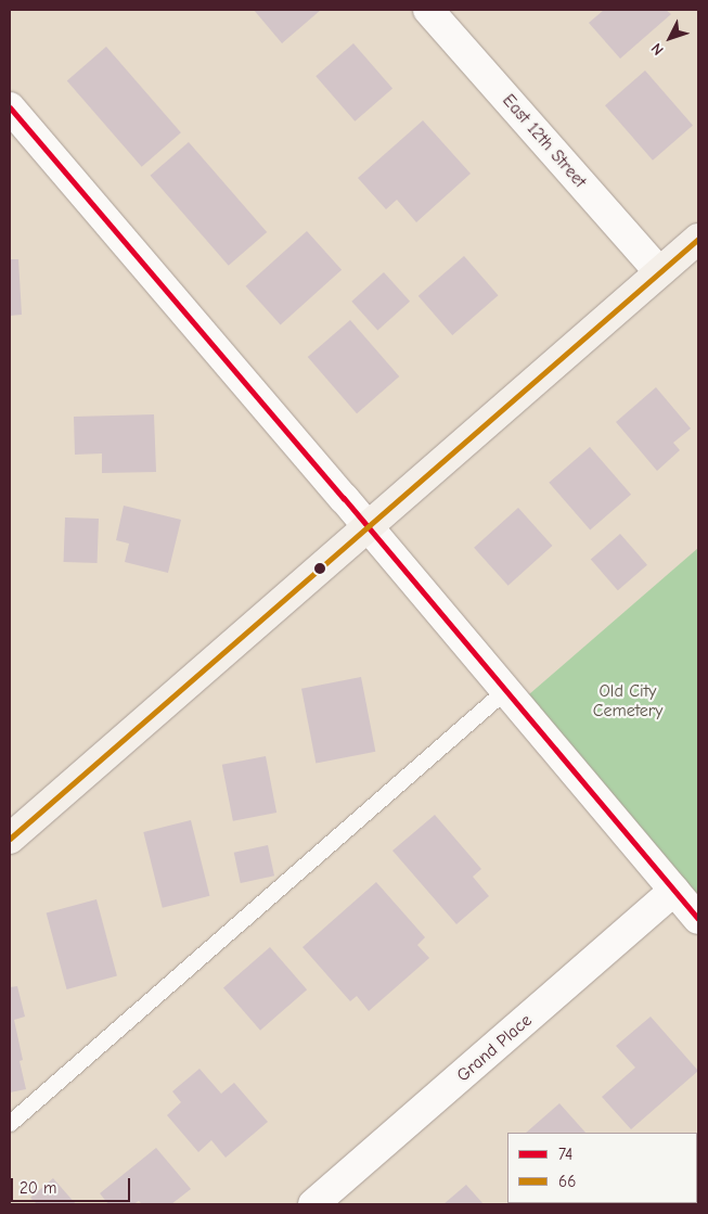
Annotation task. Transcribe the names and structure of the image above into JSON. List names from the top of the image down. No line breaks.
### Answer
{"streets":{"street":["East 12th Street","Grand Place"]},"parks":["Old City Cemetery"],"lines":["transit line 74","transit line 66"],"legend":["74","66"],"scale_bar":"20 m","north":"bottom left"}
